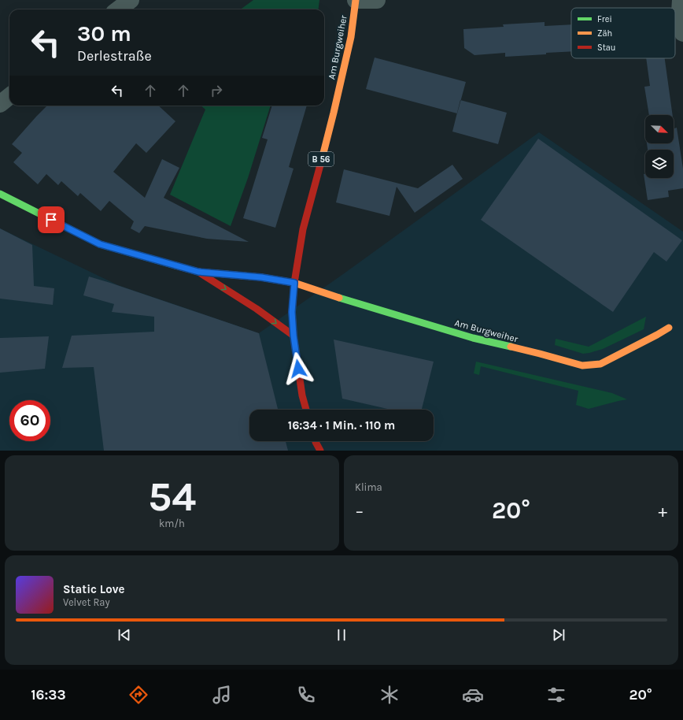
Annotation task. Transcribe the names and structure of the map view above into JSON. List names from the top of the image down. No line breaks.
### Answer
{"streets":{"street":["Am Burgweiher","B 56"]},"legend":["Frei","Zäh","Stau"],"north":"bottom right","page":{"turn":["30 m","Derlestraße"],"limit":"60","trip":"16:34 · 1 Min. · 110 m","tile":[["54","km/h"],"Klima"],"heat":["−","20°","+"],"song":["Static Love","Velvet Ray"],"tabs":["16:33","20°"]}}
